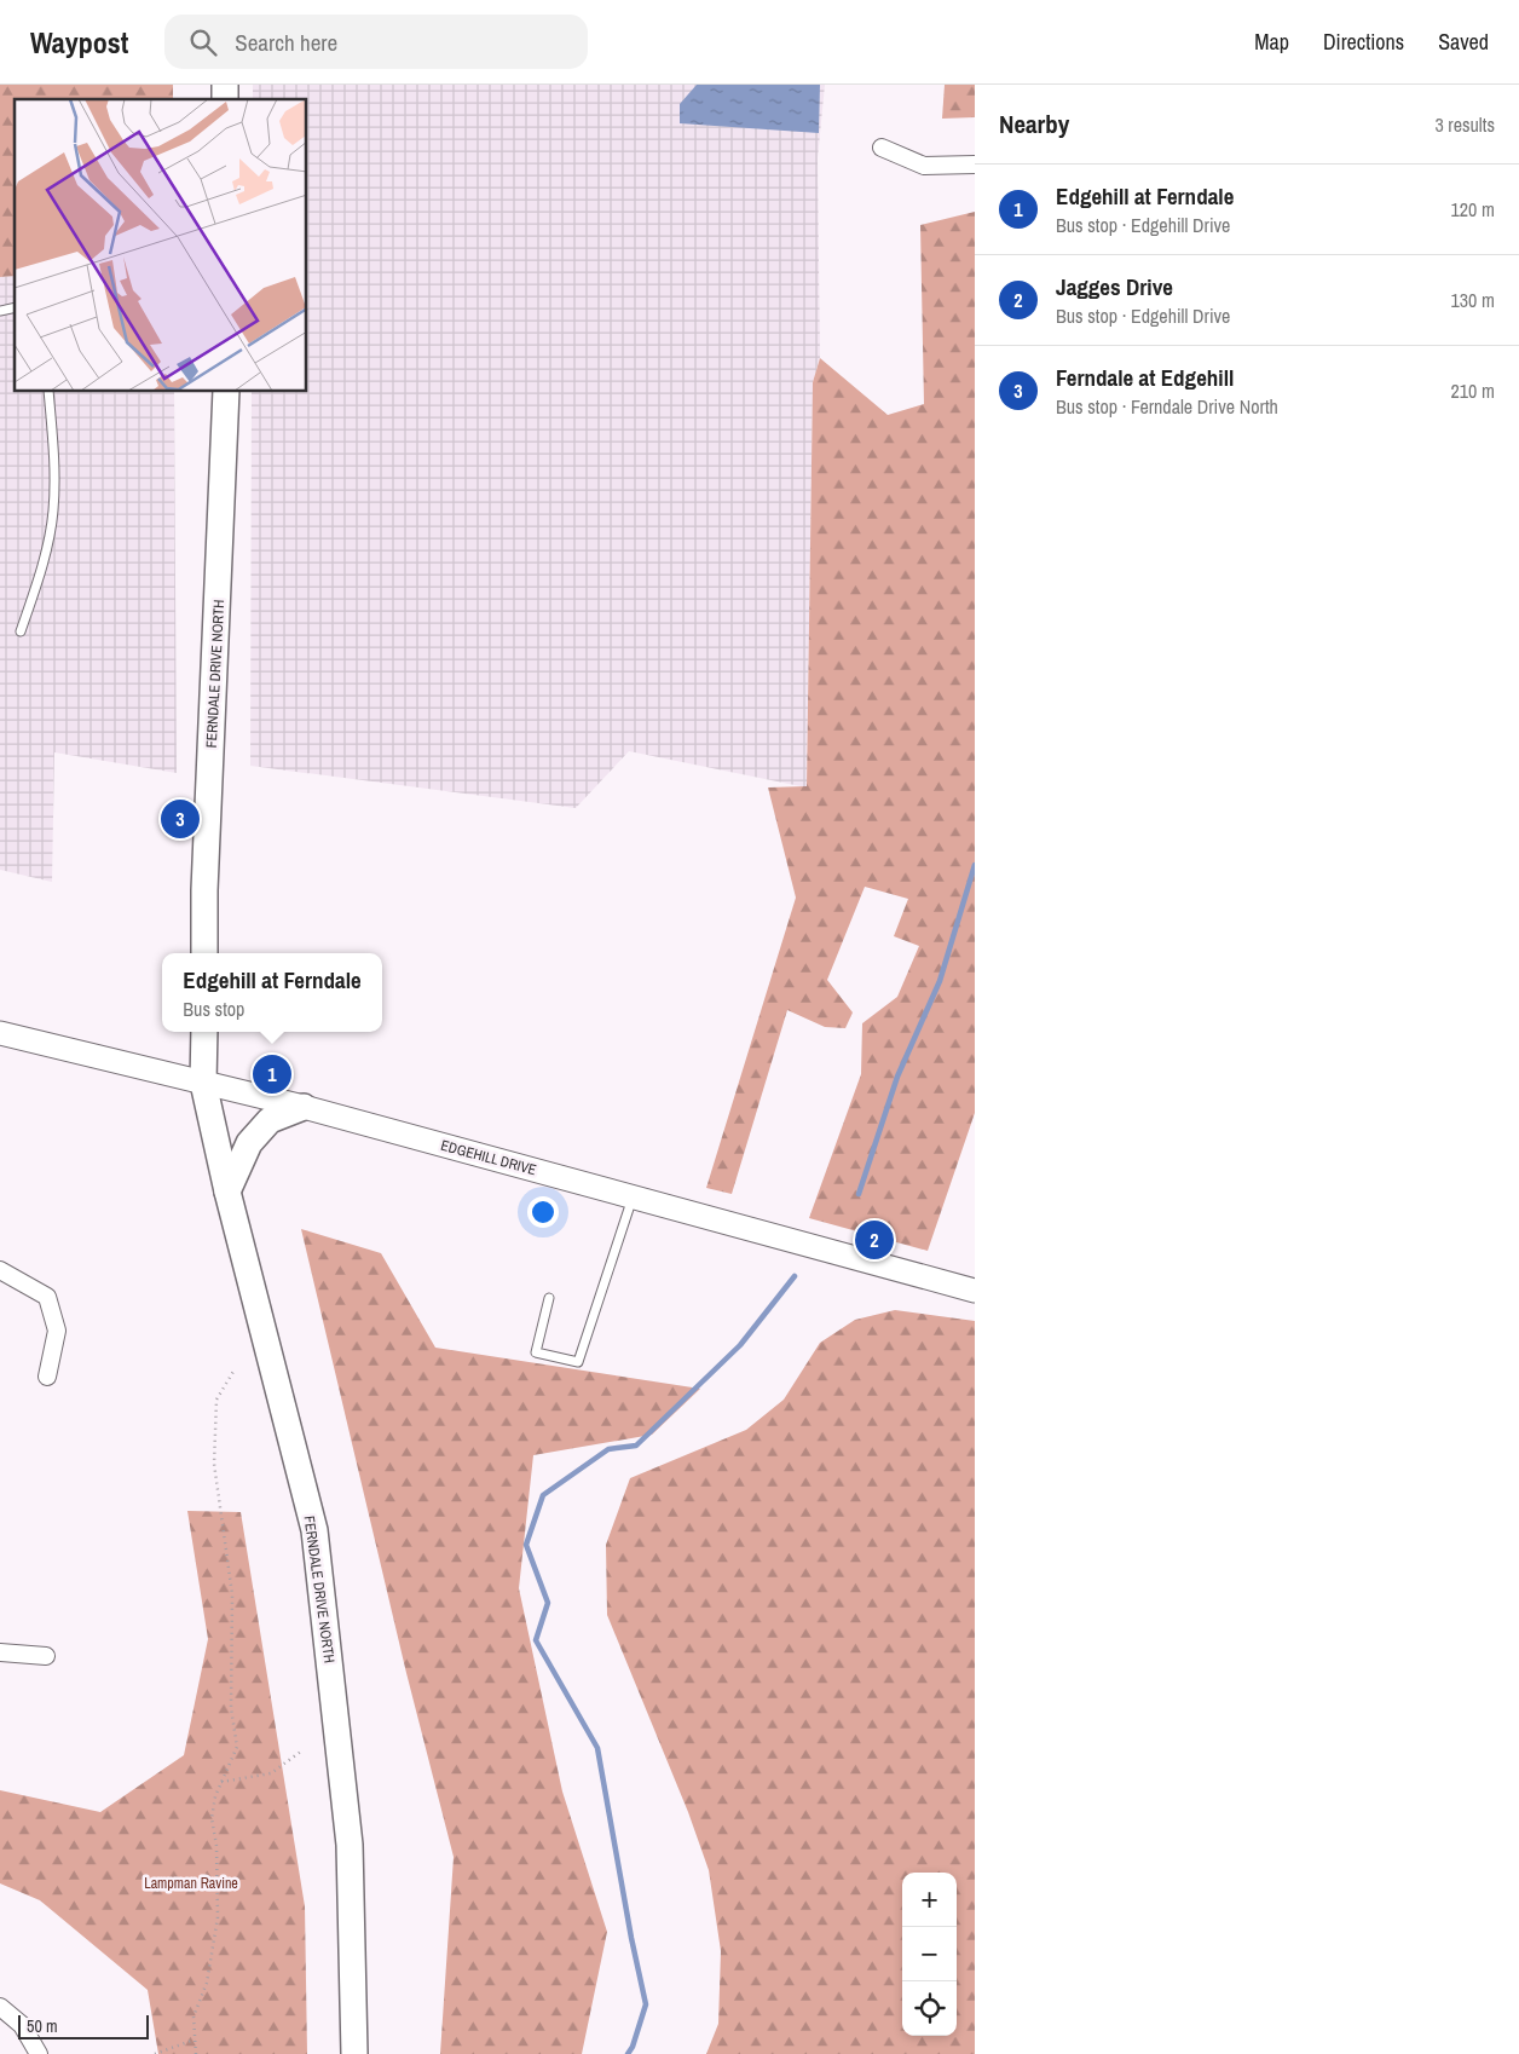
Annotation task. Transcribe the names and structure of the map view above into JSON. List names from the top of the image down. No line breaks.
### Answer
{"streets":{"main road":["FERNDALE DRIVE NORTH"],"street":["EDGEHILL DRIVE"]},"crossings":[["FERNDALE DRIVE NORTH","EDGEHILL DRIVE"]],"parks":["Lampman Ravine"],"scale_bar":"50 m","page":{"header":"Waypost","search":"Search here","nav":["Map","Directions","Saved"],"heading":["Nearby","3 results"],"list":[{"mark":"1","name":"Edgehill at Ferndale","note":"Bus stop · Edgehill Drive","value":"120 m"},{"mark":"2","name":"Jagges Drive","note":"Bus stop · Edgehill Drive","value":"130 m"},{"mark":"3","name":"Ferndale at Edgehill","note":"Bus stop · Ferndale Drive North","value":"210 m"}],"pins":["3","1","2"],"popup":["Edgehill at Ferndale","Bus stop"],"map_buttons":["+","−"],"scale":"50 m"}}
